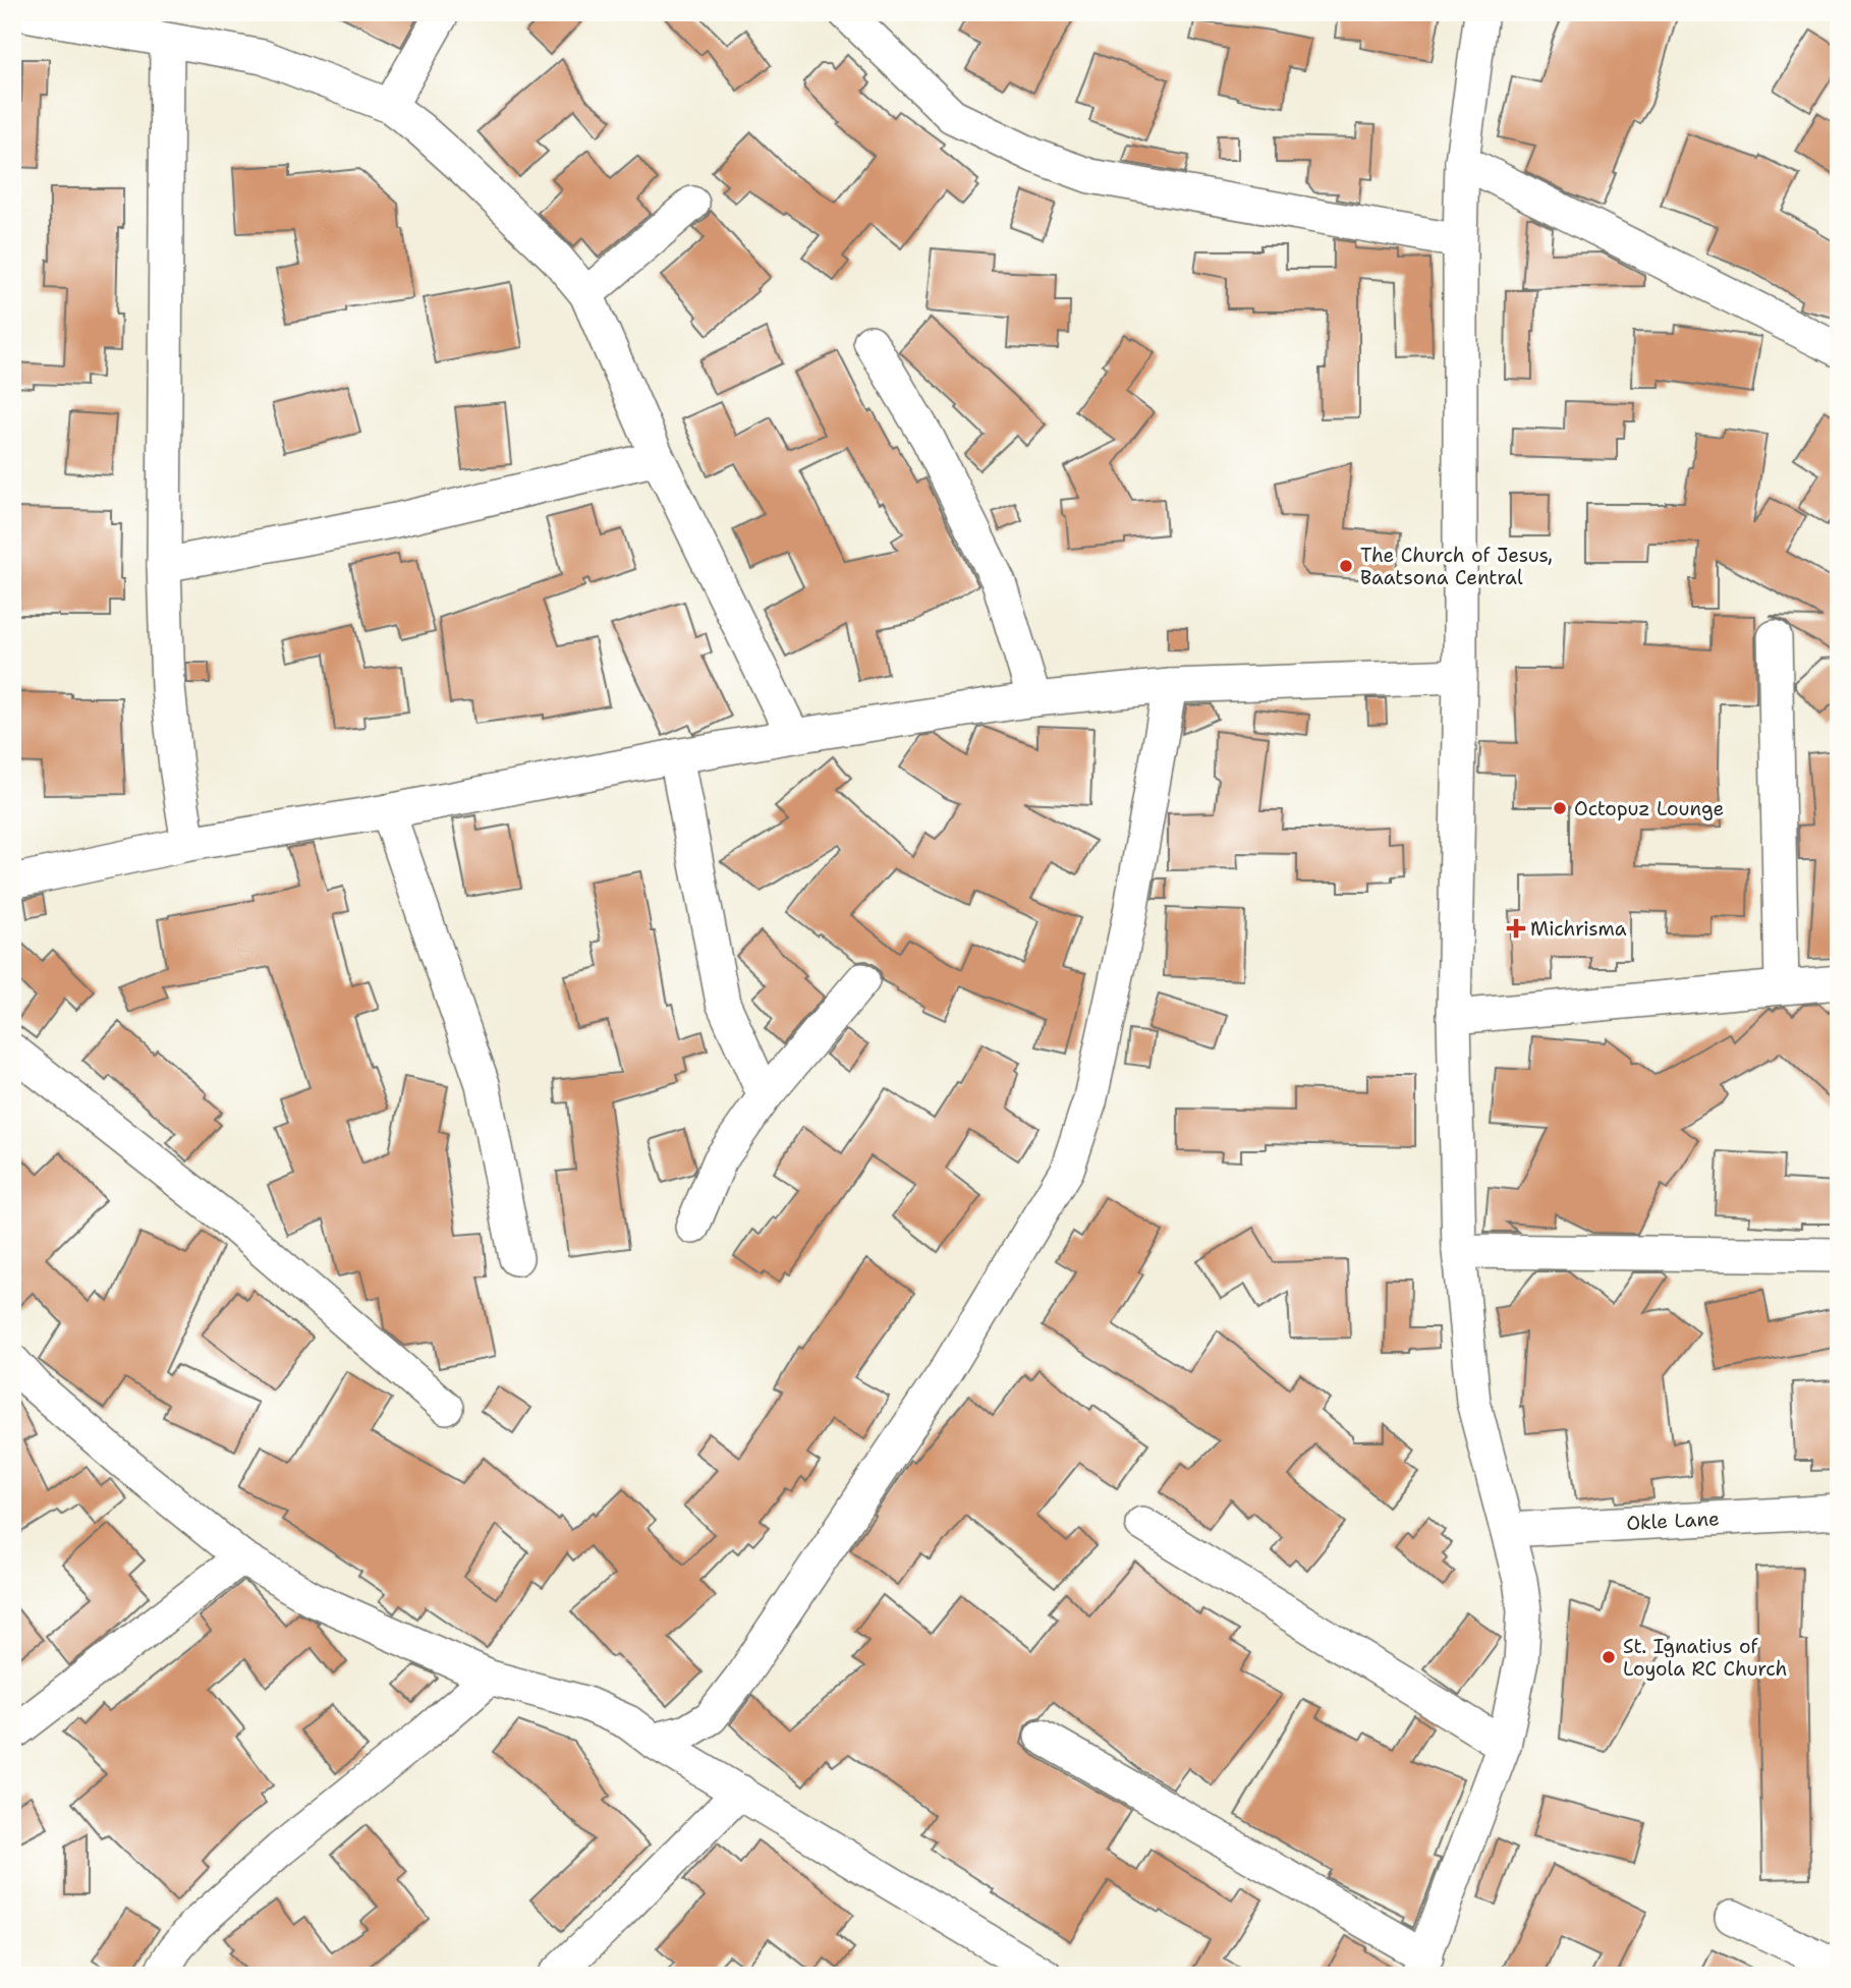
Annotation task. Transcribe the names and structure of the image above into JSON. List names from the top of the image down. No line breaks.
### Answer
{"streets":{"street":["Okle Lane"]},"places":{"other":["The Church of Jesus, Baatsona Central","Octopuz Lounge","St. Ignatius of Loyola RC Church"],"health":["Michrisma"]}}
